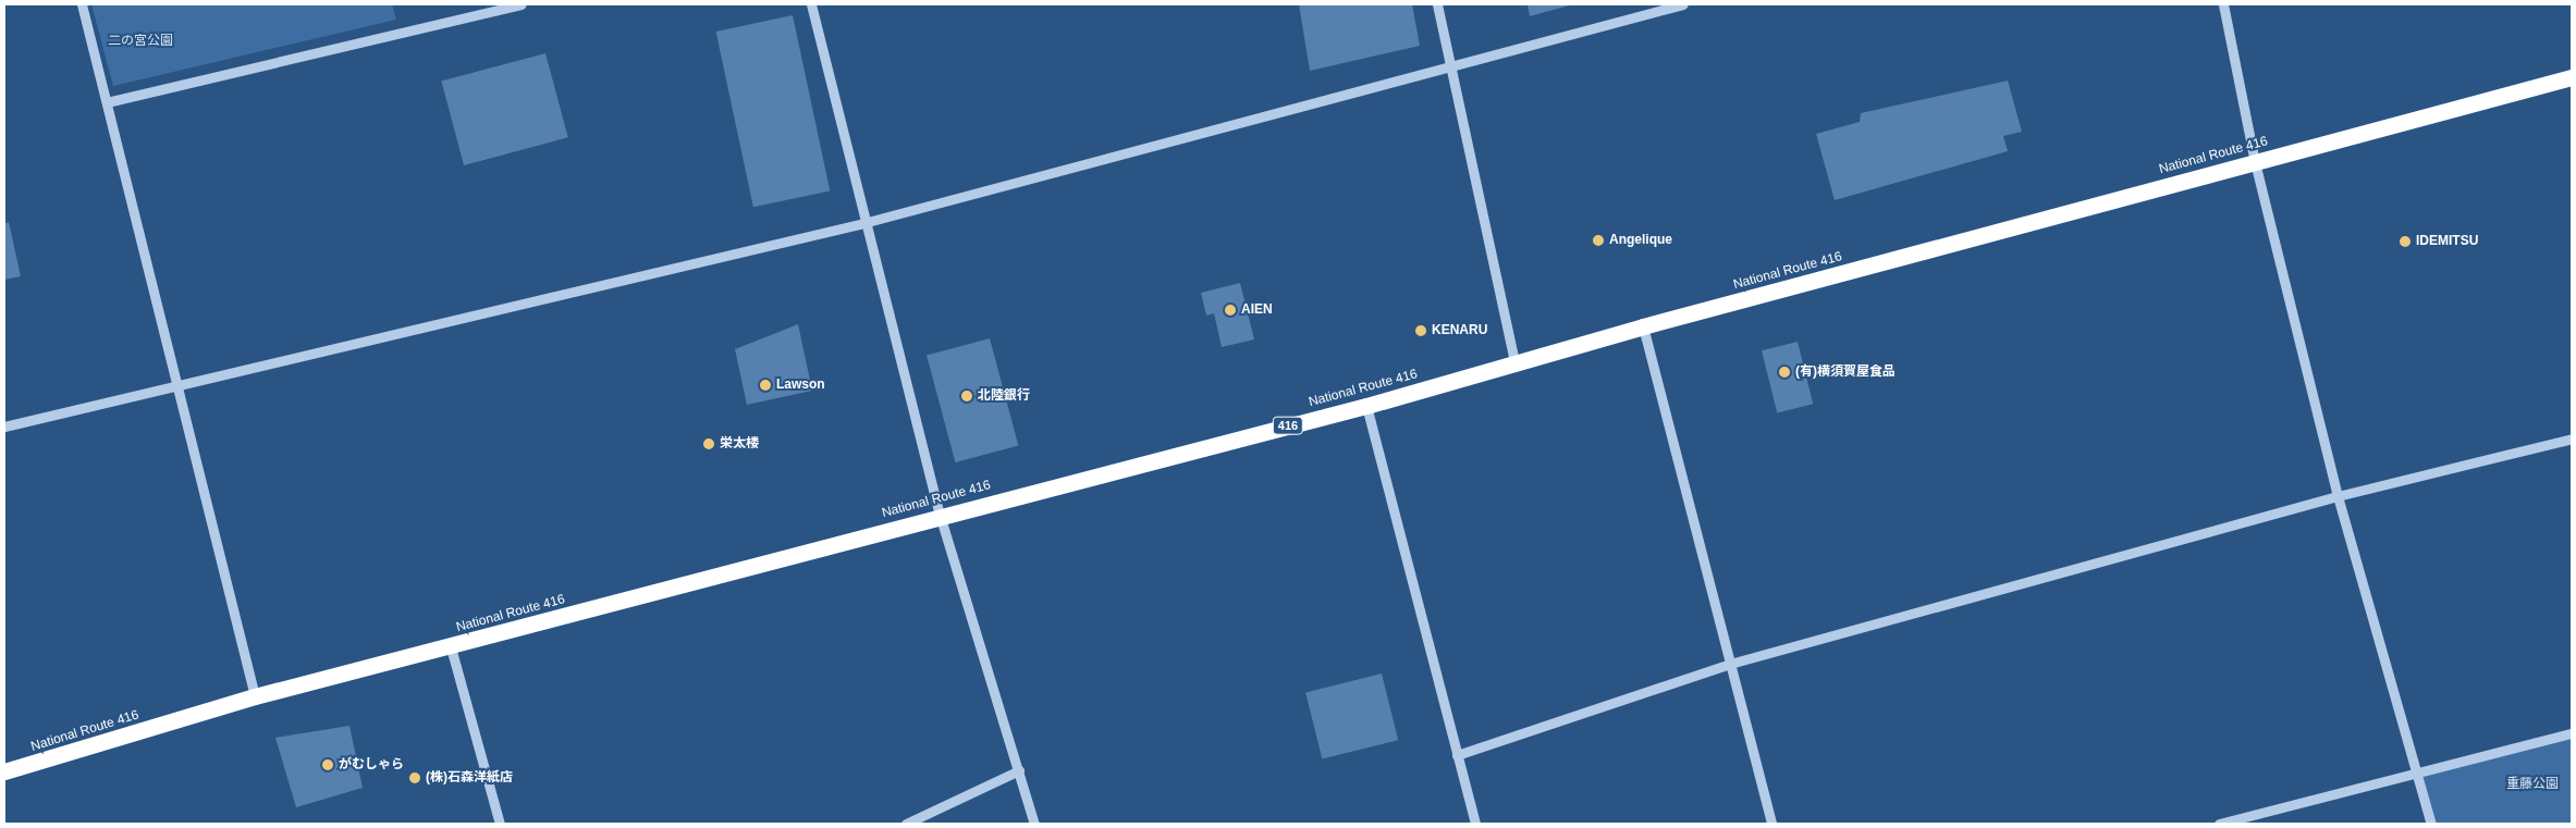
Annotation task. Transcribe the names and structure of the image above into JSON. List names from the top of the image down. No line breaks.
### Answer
{"streets":{"highway":["National Route 416","416"]},"parks":["二の宮公園","重藤公園"],"places":["Angelique","IDEMITSU","AIEN","KENARU","(有)横須賀屋食品","Lawson","北陸銀行","栄太楼","がむしゃら","(株)石森洋紙店"]}
